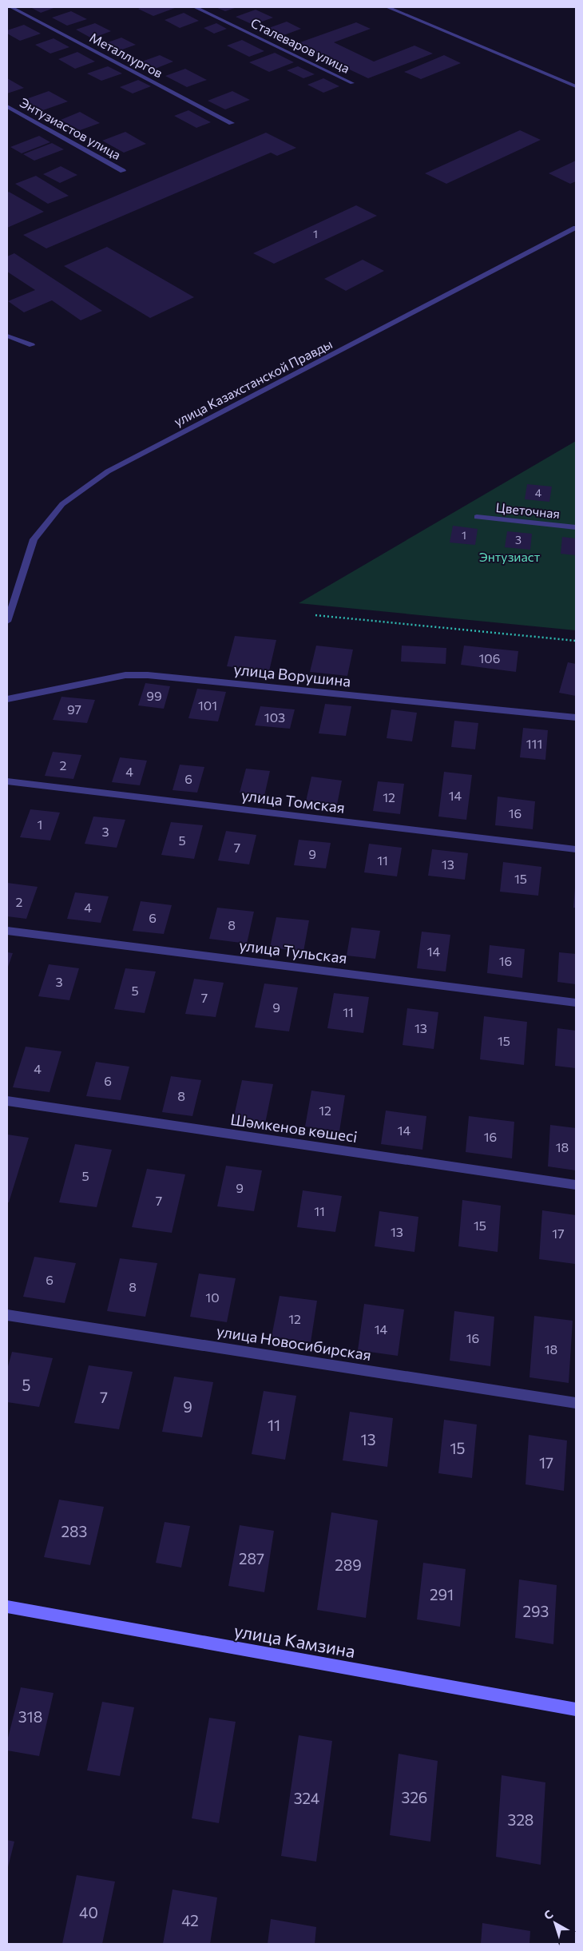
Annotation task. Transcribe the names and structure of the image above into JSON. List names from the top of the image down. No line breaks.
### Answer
{"streets":{"main road":["улица Камзина"],"street":["Сталеваров улица","Металлургов","Энтузиастов улица","улица Казахстанской Правды","Цветочная","улица Ворушина","улица Томская","улица Тульская","Шәмкенов көшесі","улица Новосибирская"]},"parks":["Энтузиаст"],"house_numbers":["1","4","1","3","106","99","101","97","103","111","2","4","6","14","12","16","1","3","5","7","9","11","13","15","2","4","6","8","14","16","3","5","7","9","11","13","15","4","6","8","12","14","16","18","5","9","7","11","15","13","17","6","8","10","12","14","16","18","5","7","9","11","13","15","17","283","287","289","291","293","318","326","324","328","40","42"],"north":"top left"}
